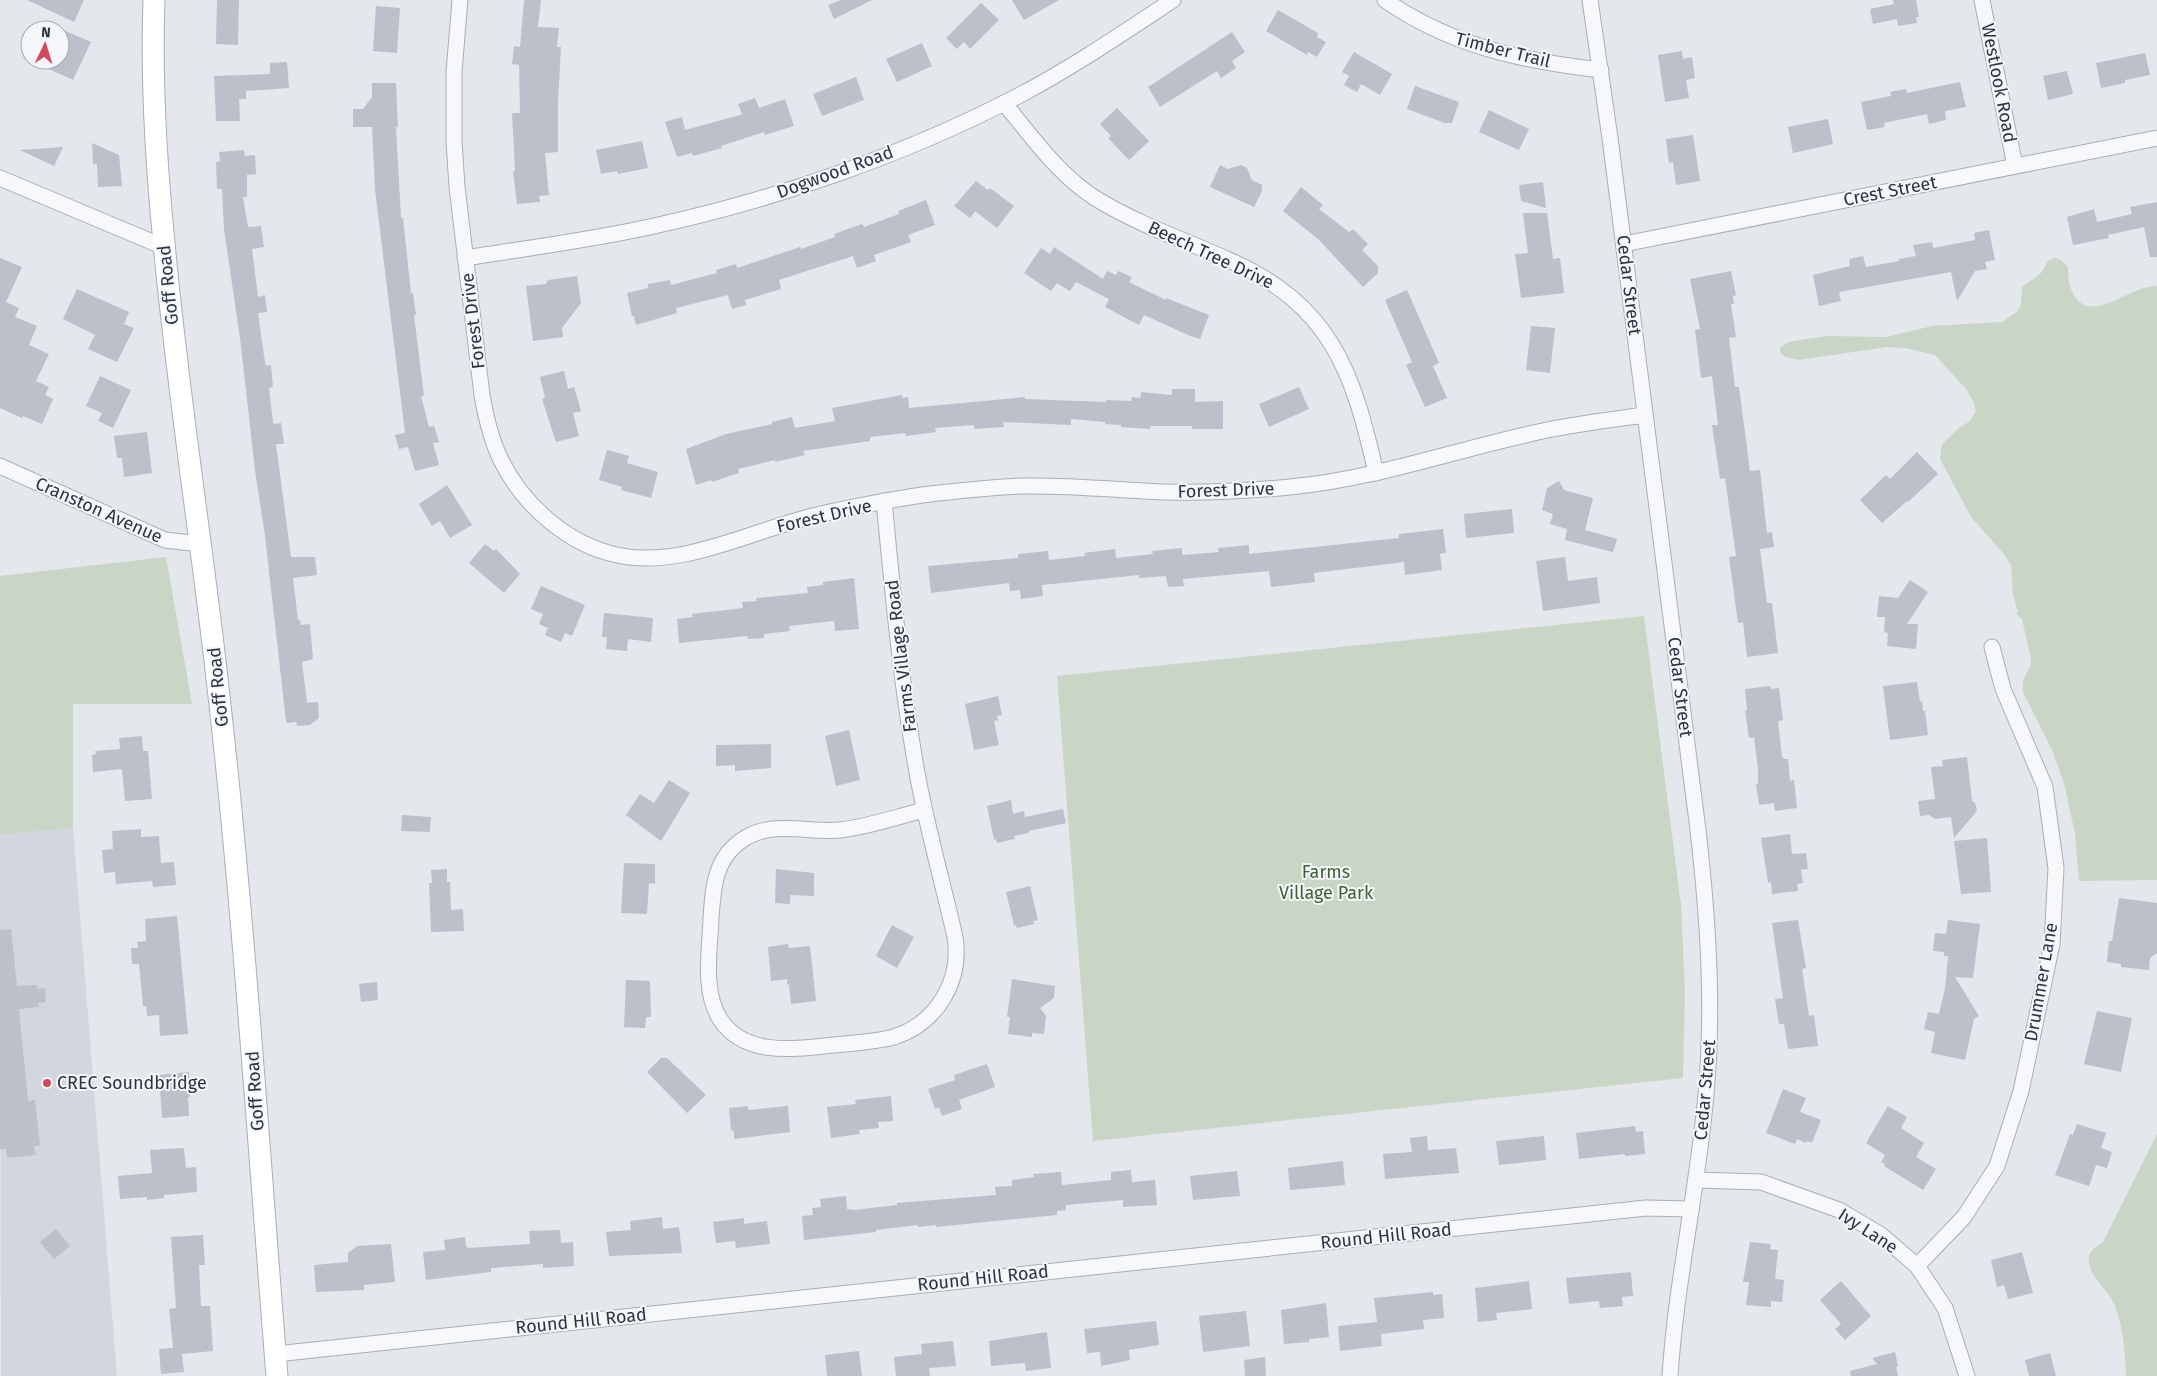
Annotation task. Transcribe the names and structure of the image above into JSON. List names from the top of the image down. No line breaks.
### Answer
{"streets":{"street":["Timber Trail","Westlook Road","Dogwood Road","Crest Street","Beech Tree Drive","Goff Road","Cedar Street","Forest Drive","Cranston Avenue","Farms Village Road","Drummer Lane","Ivy Lane","Round Hill Road"]},"crossings":[["Timber Trail","Cedar Street"],["Westlook Road","Crest Street"],["Dogwood Road","Beech Tree Drive"],["Dogwood Road","Forest Drive"],["Crest Street","Cedar Street"],["Beech Tree Drive","Forest Drive"],["Goff Road","Cranston Avenue"],["Goff Road","Round Hill Road"],["Cedar Street","Forest Drive"],["Cedar Street","Ivy Lane"],["Cedar Street","Round Hill Road"],["Forest Drive","Farms Village Road"],["Drummer Lane","Ivy Lane"]],"parks":["Farms Village Park"],"places":["CREC Soundbridge"],"north":"top"}
